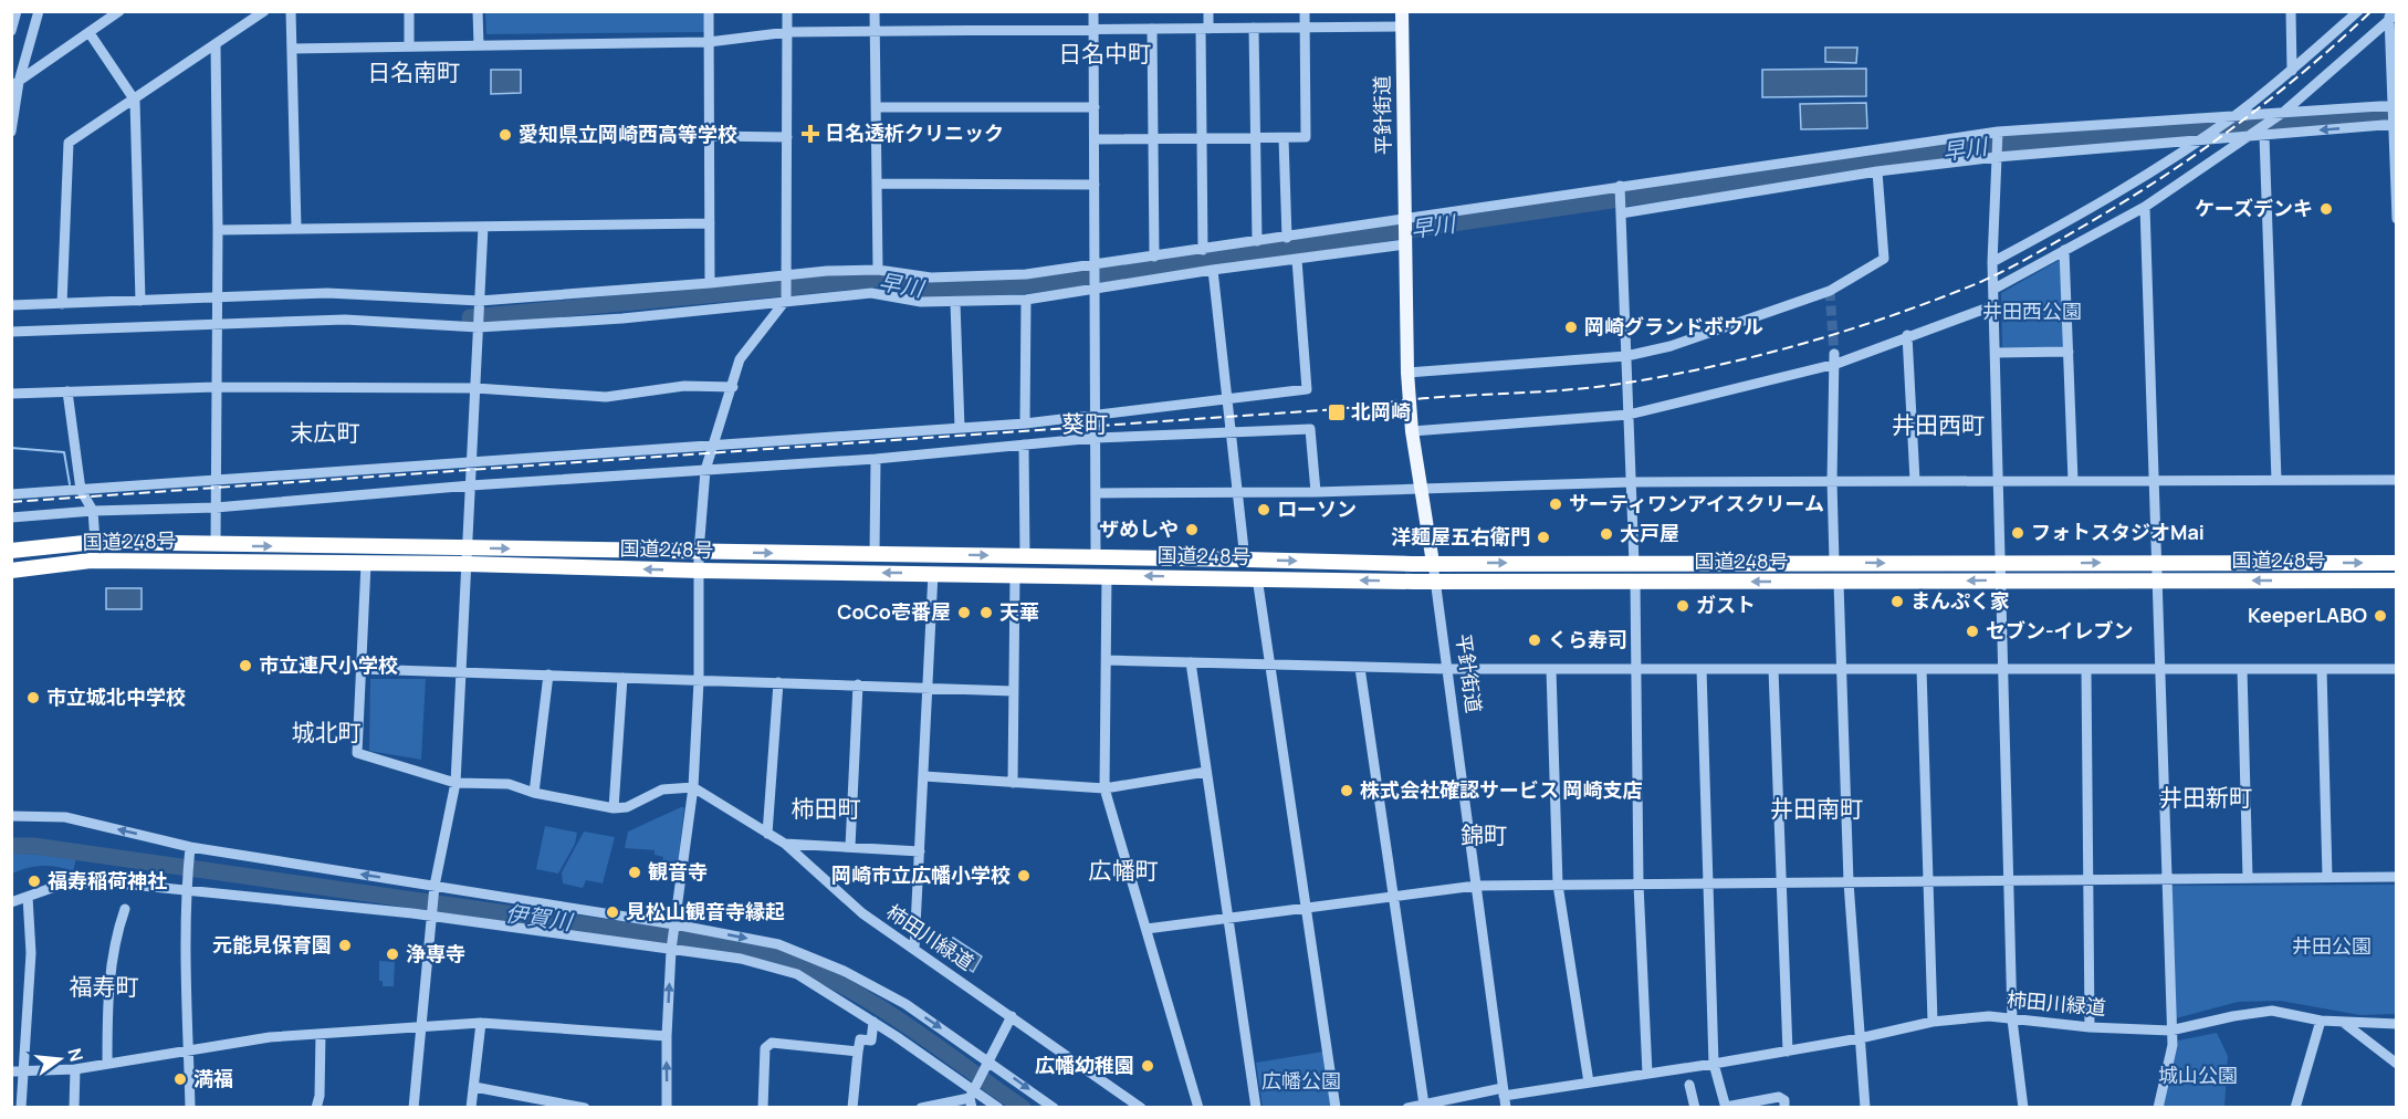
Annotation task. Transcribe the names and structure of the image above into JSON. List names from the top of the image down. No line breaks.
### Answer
{"streets":{"highway":["国道248号"],"main road":["平針街道"],"street":["柿田川緑道"]},"crossings":[["平針街道","国道248号"]],"districts":["日名中町","日名南町","葵町","井田西町","末広町","城北町","井田新町","柿田町","井田南町","錦町","広幡町","福寿町"],"water":["早川","伊賀川"],"parks":["井田西公園","井田公園","城山公園","広幡公園"],"places":{"health":["日名透析クリニック"],"other":["愛知県立岡崎西高等学校","ケーズデンキ","岡崎グランドボウル","サーティワンアイスクリーム","ローソン","ザめしや","フォトスタジオMai","大戸屋","洋麺屋五右衛門","まんぷく家","ガスト","CoCo壱番屋","天華","KeeperLABO","セブン-イレブン","くら寿司","市立連尺小学校","市立城北中学校","株式会社確認サービス 岡崎支店","観音寺","岡崎市立広幡小学校","福寿稲荷神社","見松山観音寺縁起","元能見保育園","浄専寺","広幡幼稚園","満福"],"transit":["北岡崎"]},"north":"right"}
